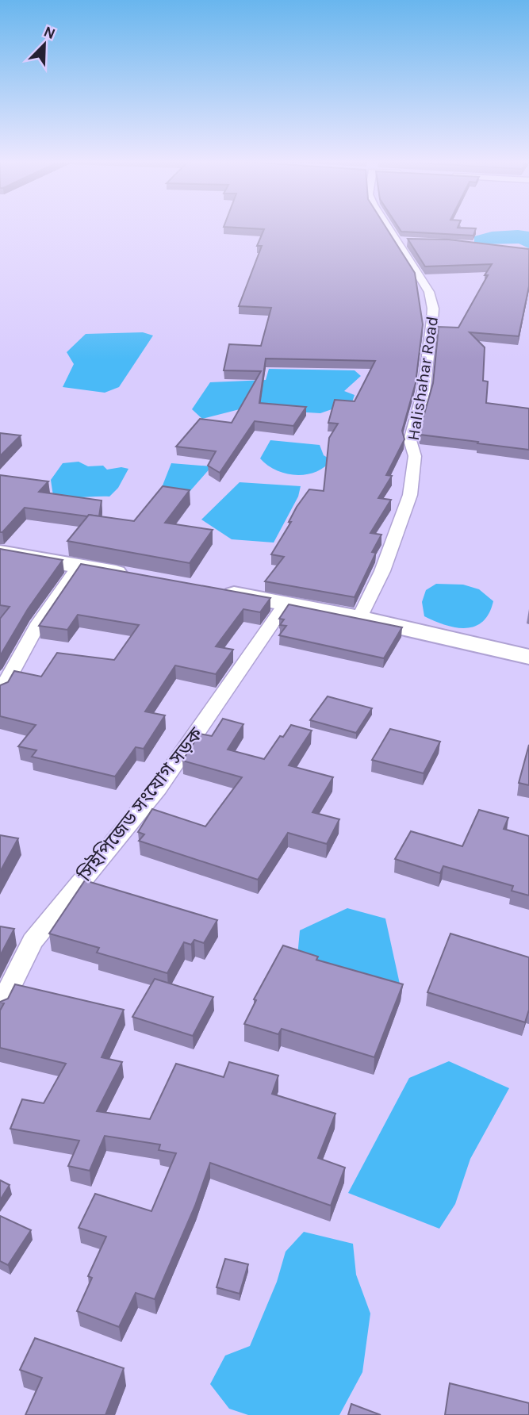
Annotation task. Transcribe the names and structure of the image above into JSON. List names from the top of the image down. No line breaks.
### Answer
{"streets":{"street":["Halishahar Road","সিইপিজেড সংযোগ সড়ক"]},"north":"top right"}
